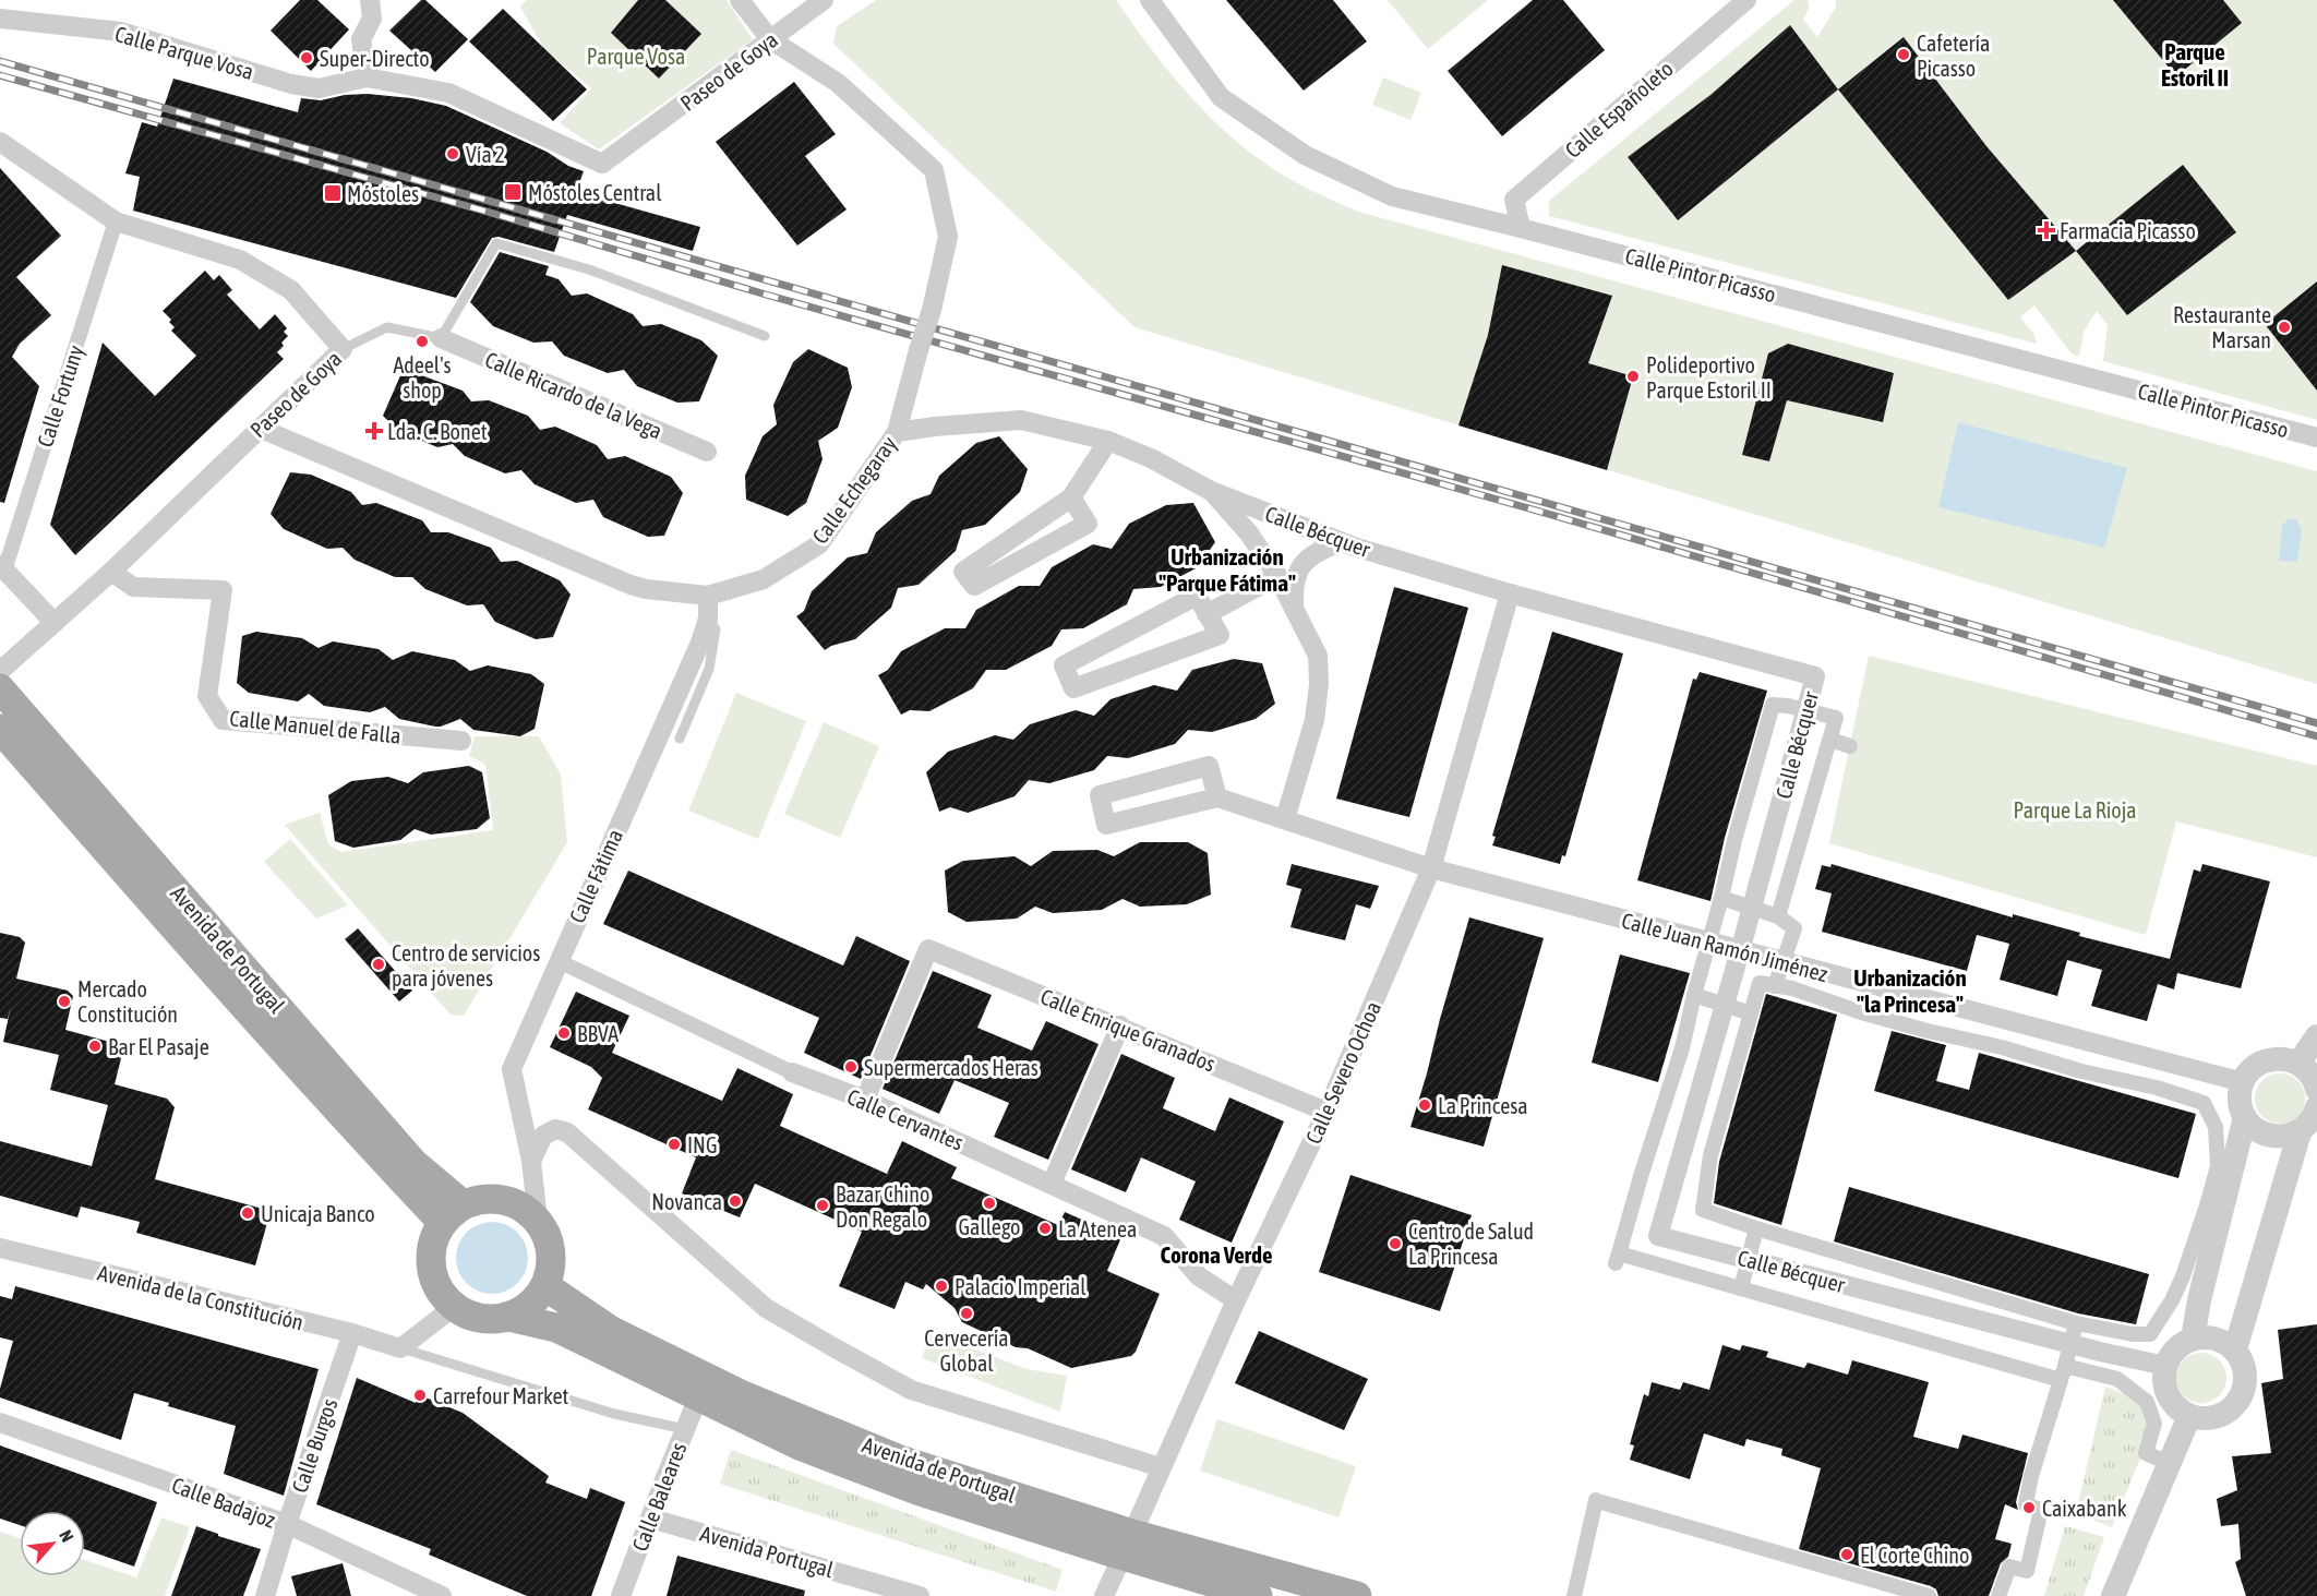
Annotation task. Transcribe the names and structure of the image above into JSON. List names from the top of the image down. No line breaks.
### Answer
{"streets":{"main road":["Avenida de Portugal"],"street":["Calle Parque Vosa","Paseo de Goya","Calle Españoleto","Calle Pintor Picasso","Calle Ricardo de la Vega","Calle Fortuny","Calle Echegaray","Calle Bécquer","Calle Manuel de Falla","Calle Fátima","Calle Juan Ramón Jiménez","Calle Enrique Granados","Calle Severo Ochoa","Calle Cervantes","Avenida de la Constitución","Calle Burgos","Calle Baleares","Calle Badajoz","Avenida Portugal"]},"crossings":[["Calle Parque Vosa","Paseo de Goya"],["Paseo de Goya","Calle Ricardo de la Vega"],["Paseo de Goya","Calle Echegaray"],["Paseo de Goya","Calle Manuel de Falla"],["Calle Españoleto","Calle Pintor Picasso"],["Calle Echegaray","Calle Bécquer"],["Calle Echegaray","Calle Fátima"],["Calle Bécquer","Calle Juan Ramón Jiménez"],["Calle Bécquer","Calle Severo Ochoa"],["Calle Fátima","Calle Cervantes"],["Calle Juan Ramón Jiménez","Calle Severo Ochoa"],["Avenida de Portugal","Calle Severo Ochoa"],["Avenida de Portugal","Calle Baleares"],["Calle Enrique Granados","Calle Severo Ochoa"],["Calle Enrique Granados","Calle Cervantes"],["Calle Severo Ochoa","Calle Cervantes"],["Avenida de la Constitución","Calle Burgos"],["Calle Burgos","Calle Badajoz"],["Calle Baleares","Avenida Portugal"]],"districts":["Parque Estoril II","Urbanización \"Parque Fátima\"","Urbanización \"la Princesa\"","Corona Verde"],"parks":["Parque Vosa","Parque La Rioja"],"places":{"other":["Cafetería Picasso","Super-Directo","Vía 2","Restaurante Marsan","Adeel's shop","Polideportivo Parque Estoril II","Centro de servicios para jóvenes","Mercado Constitución","BBVA","Bar El Pasaje","Supermercados Heras","La Princesa","ING","Novanca","Gallego","Bazar Chino Don Regalo","Unicaja Banco","La Atenea","Centro de Salud La Princesa","Palacio Imperial","Cervecería Global","Carrefour Market","Caixabank","El Corte Chino"],"transit":["Móstoles Central","Móstoles"],"health":["Farmacia Picasso","Lda. C. Bonet"]},"north":"top right"}
